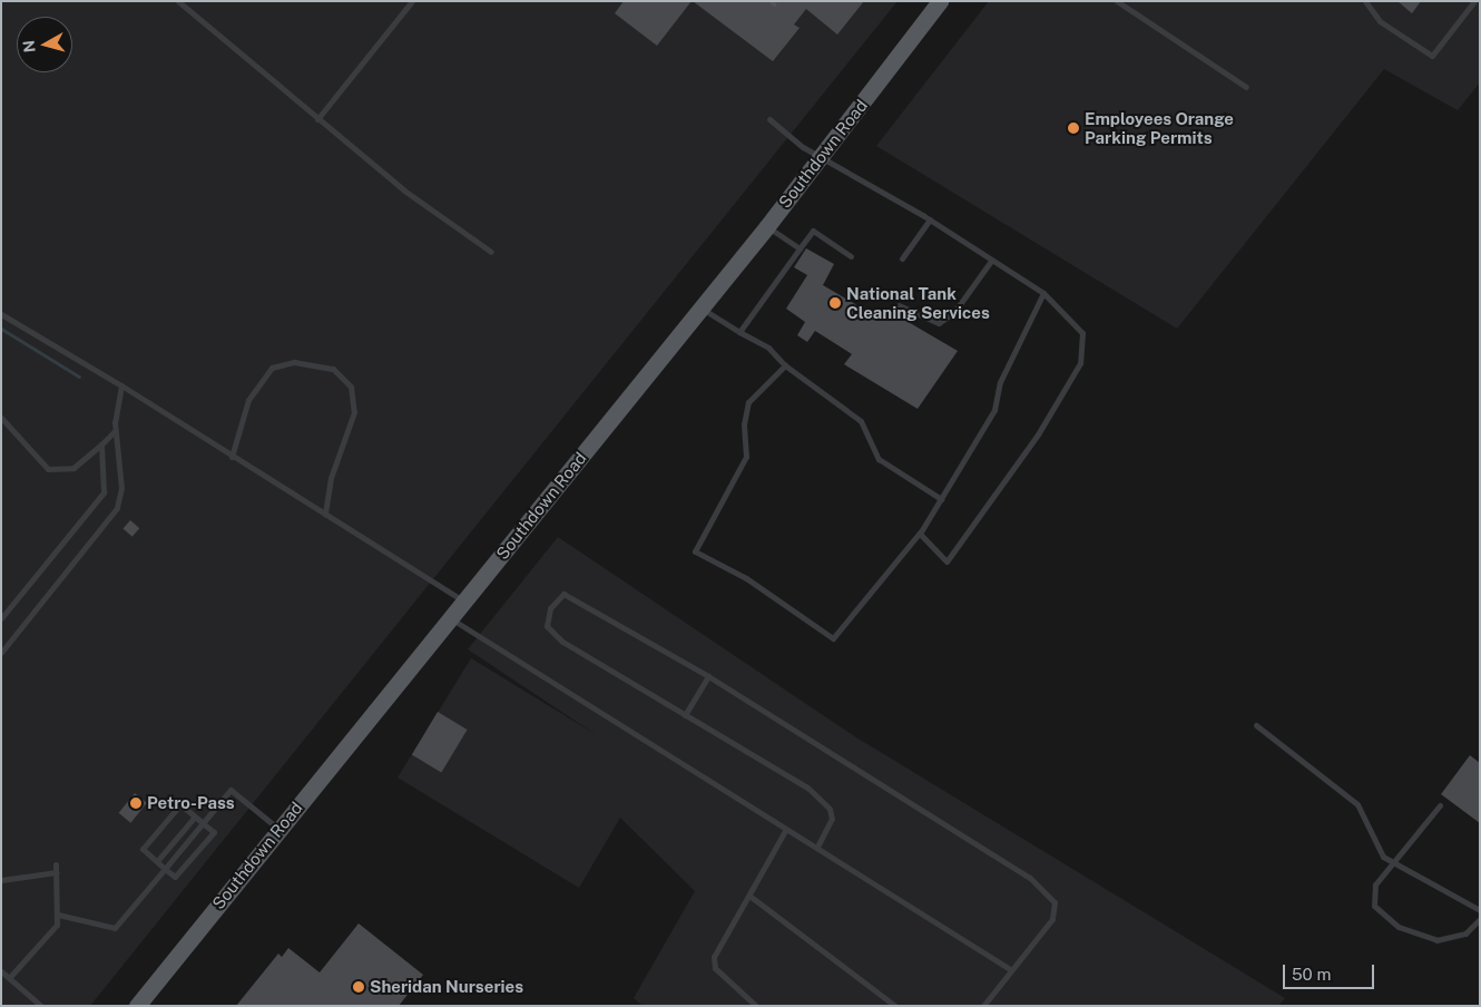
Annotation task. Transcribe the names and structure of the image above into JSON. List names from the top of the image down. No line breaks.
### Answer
{"streets":{"main road":["Southdown Road"]},"places":["Employees Orange Parking Permits","National Tank Cleaning Services","Petro-Pass","Sheridan Nurseries"],"scale_bar":"50 m","north":"left"}
